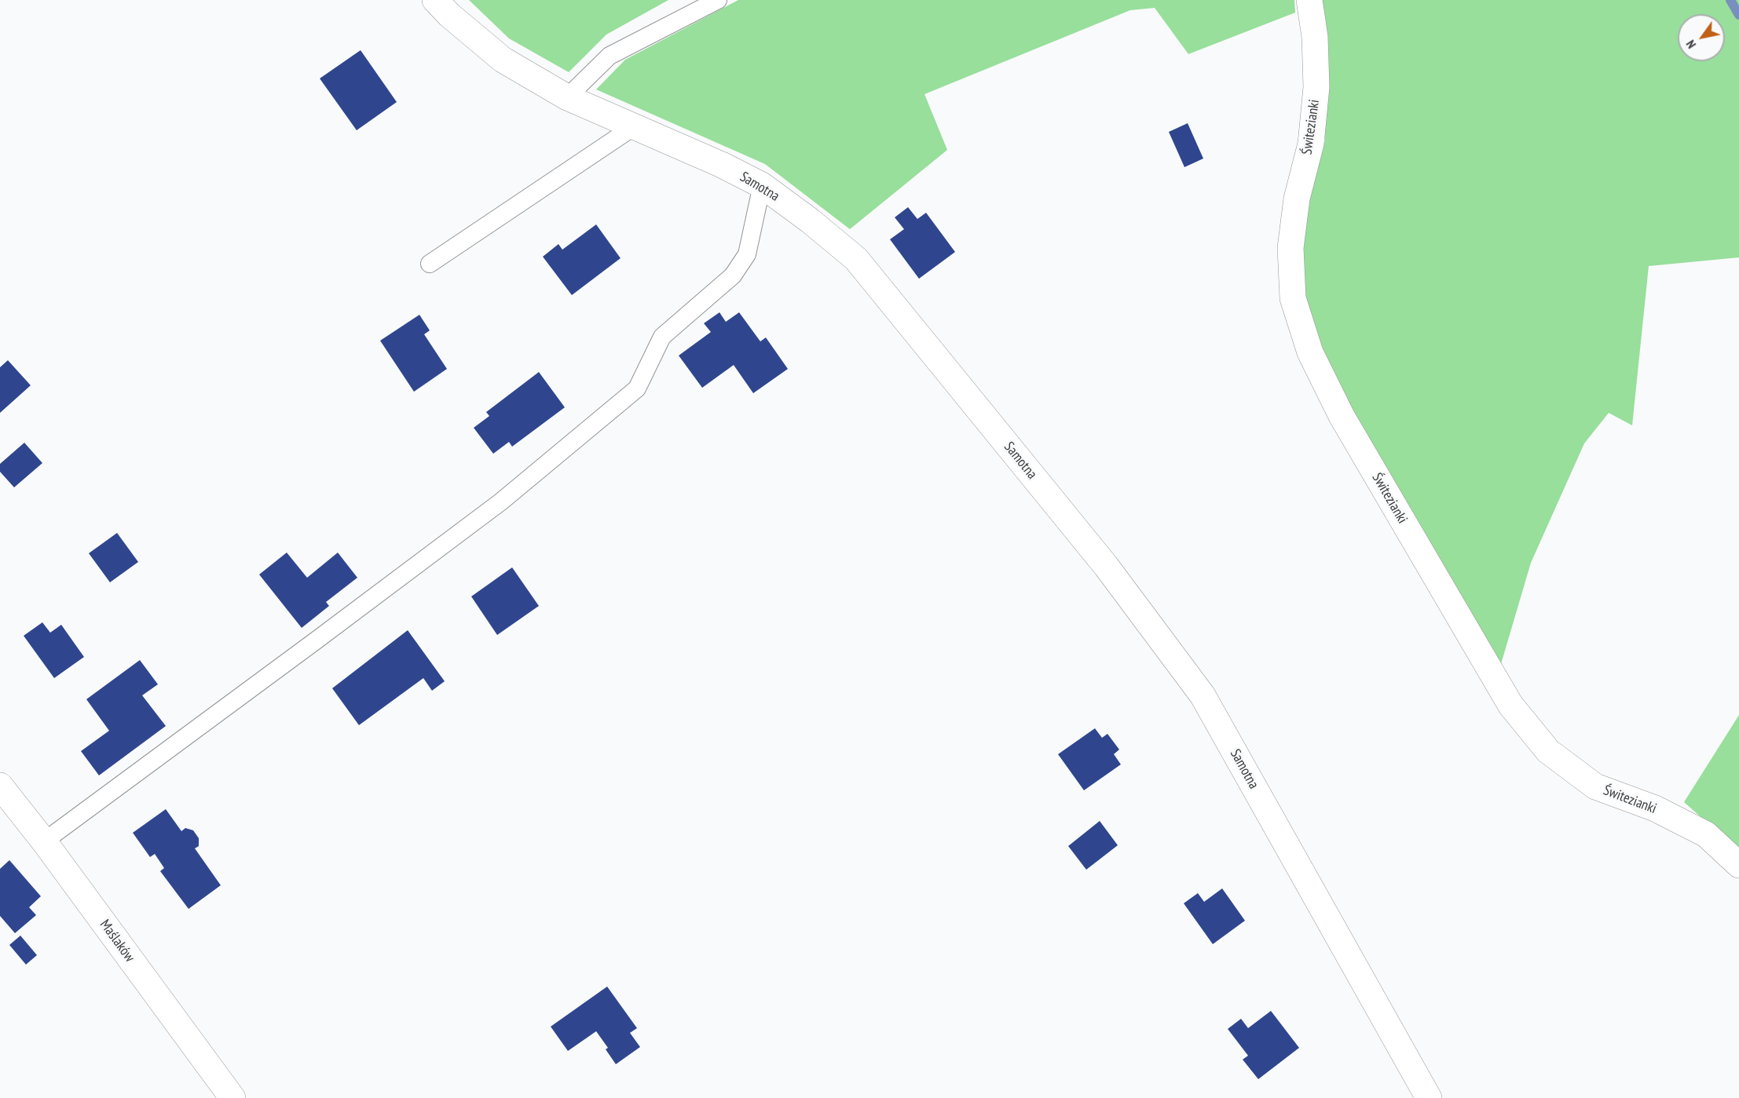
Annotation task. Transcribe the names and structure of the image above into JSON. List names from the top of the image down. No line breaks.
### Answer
{"streets":{"street":["Świtezianki","Samotna","Maślaków"]},"north":"bottom left"}
